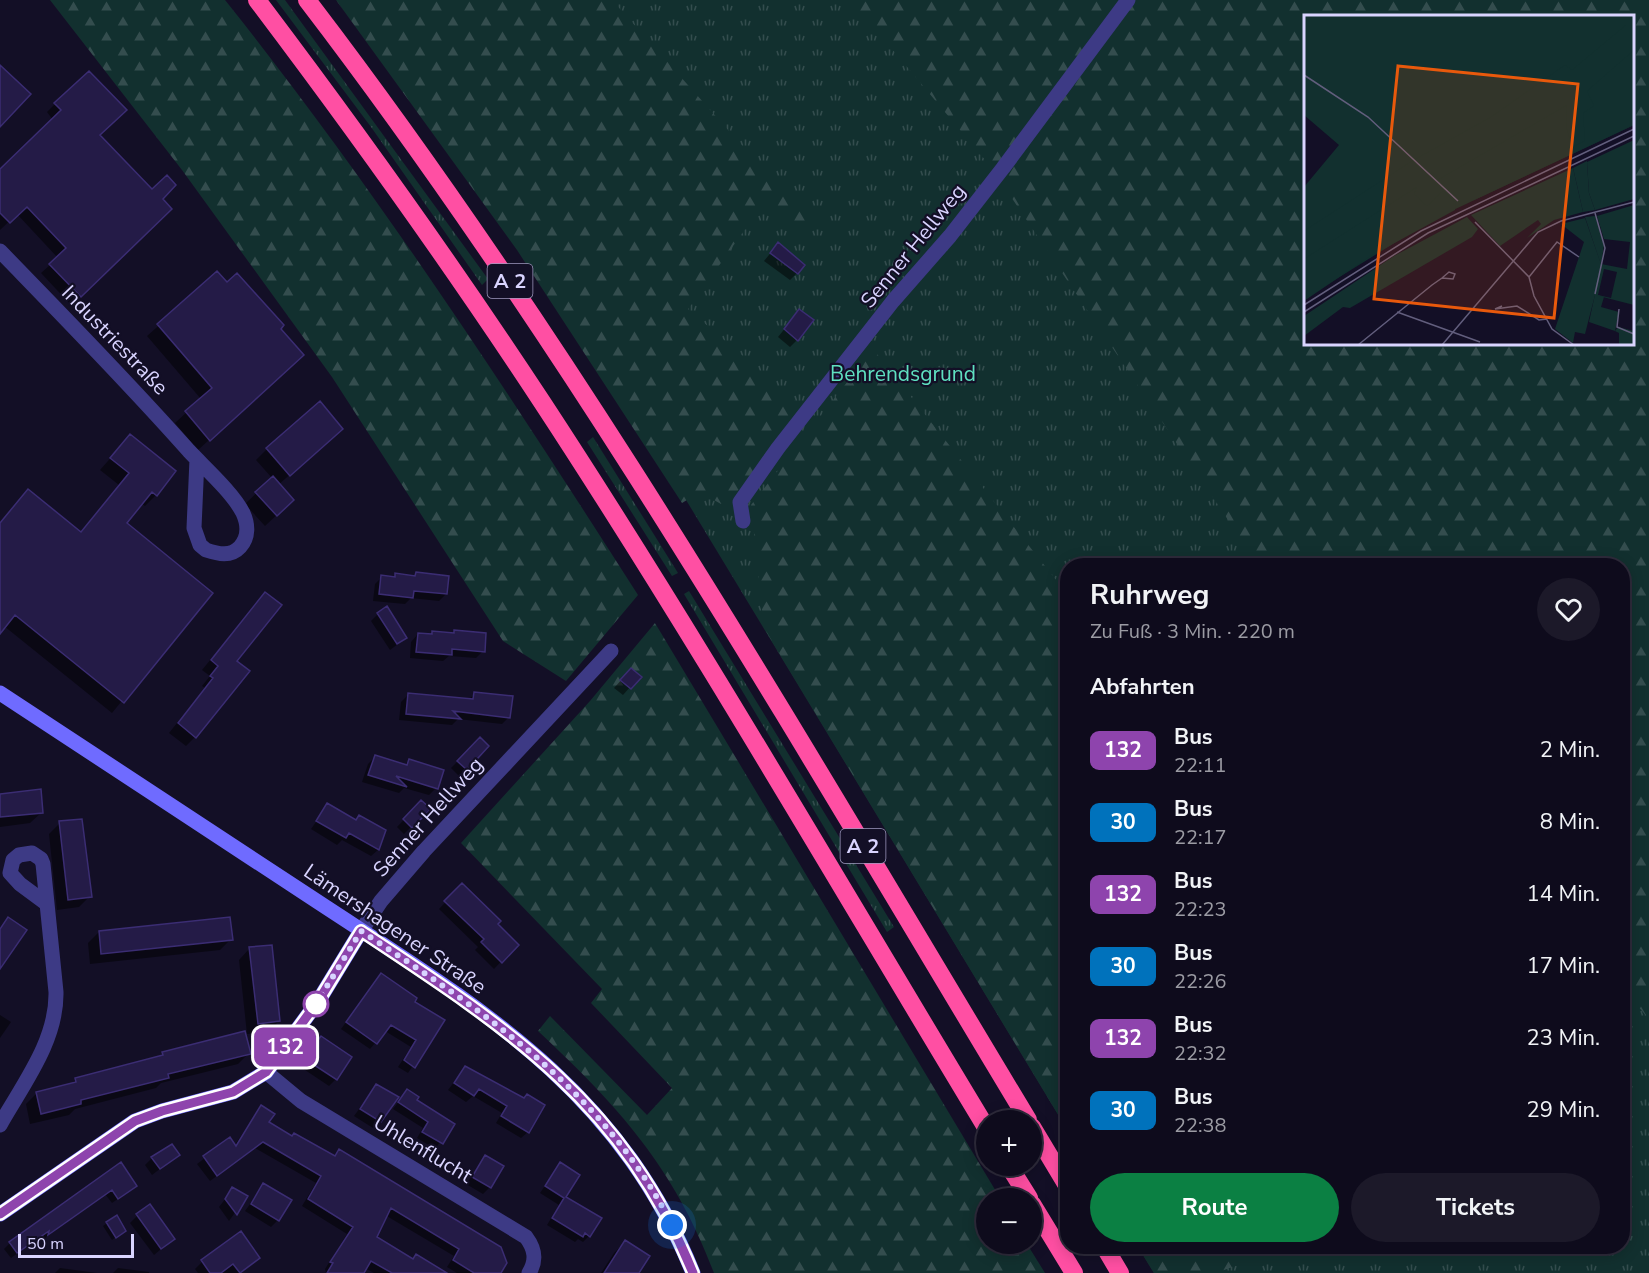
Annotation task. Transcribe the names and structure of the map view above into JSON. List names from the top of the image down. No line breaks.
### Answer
{"streets":{"highway":["A 2"],"main road":["Senner Hellweg","Lämershagener Straße"],"street":["Industriestraße","Uhlenflucht"]},"crossings":[["Senner Hellweg","Lämershagener Straße"],["Senner Hellweg","Uhlenflucht"]],"parks":["Behrendsgrund"],"lines":["bus line 132"],"scale_bar":"50 m","page":{"on_map":"132","heading":[["Ruhrweg","Zu Fuß · 3 Min. · 220 m"],"Abfahrten"],"list":[{"mark":"132","name":"Bus","note":"22:11","value":"2 Min."},{"mark":"30","name":"Bus","note":"22:17","value":"8 Min."},{"mark":"132","name":"Bus","note":"22:23","value":"14 Min."},{"mark":"30","name":"Bus","note":"22:26","value":"17 Min."},{"mark":"132","name":"Bus","note":"22:32","value":"23 Min."},{"mark":"30","name":"Bus","note":"22:38","value":"29 Min."}],"map_buttons":["+","−"],"buttons":["Route","Tickets"],"scale":"50 m"}}
